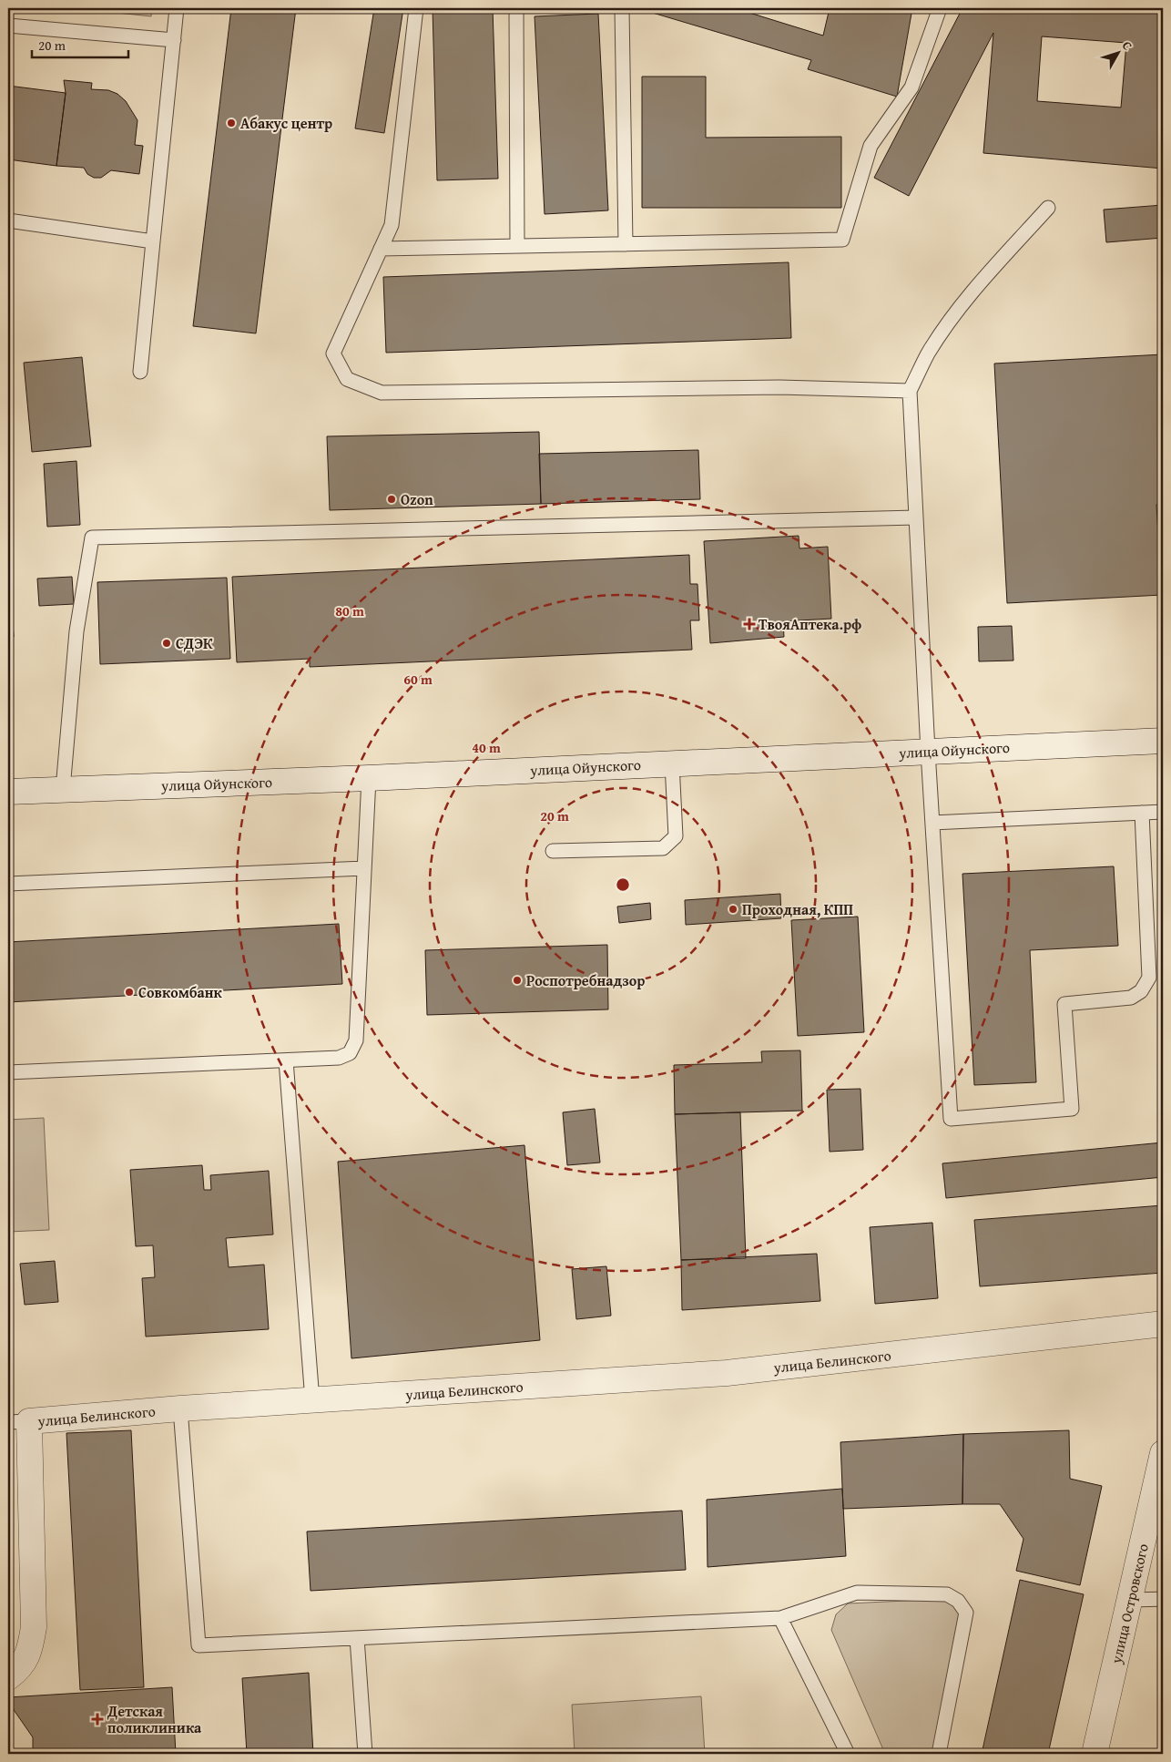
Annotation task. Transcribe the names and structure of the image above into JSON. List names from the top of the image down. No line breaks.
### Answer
{"streets":{"street":["улица Ойунского","улица Белинского","улица Островского"]},"places":{"other":["Абакус центр","Ozon","СДЭК","Проходная, КПП","Роспотребнадзор","Совкомбанк"],"health":["ТвояАптека.рф","Детская поликлиника"]},"scale_bar":"20 m","north":"top right","rings":["80 m","60 m","40 m","20 m"]}
